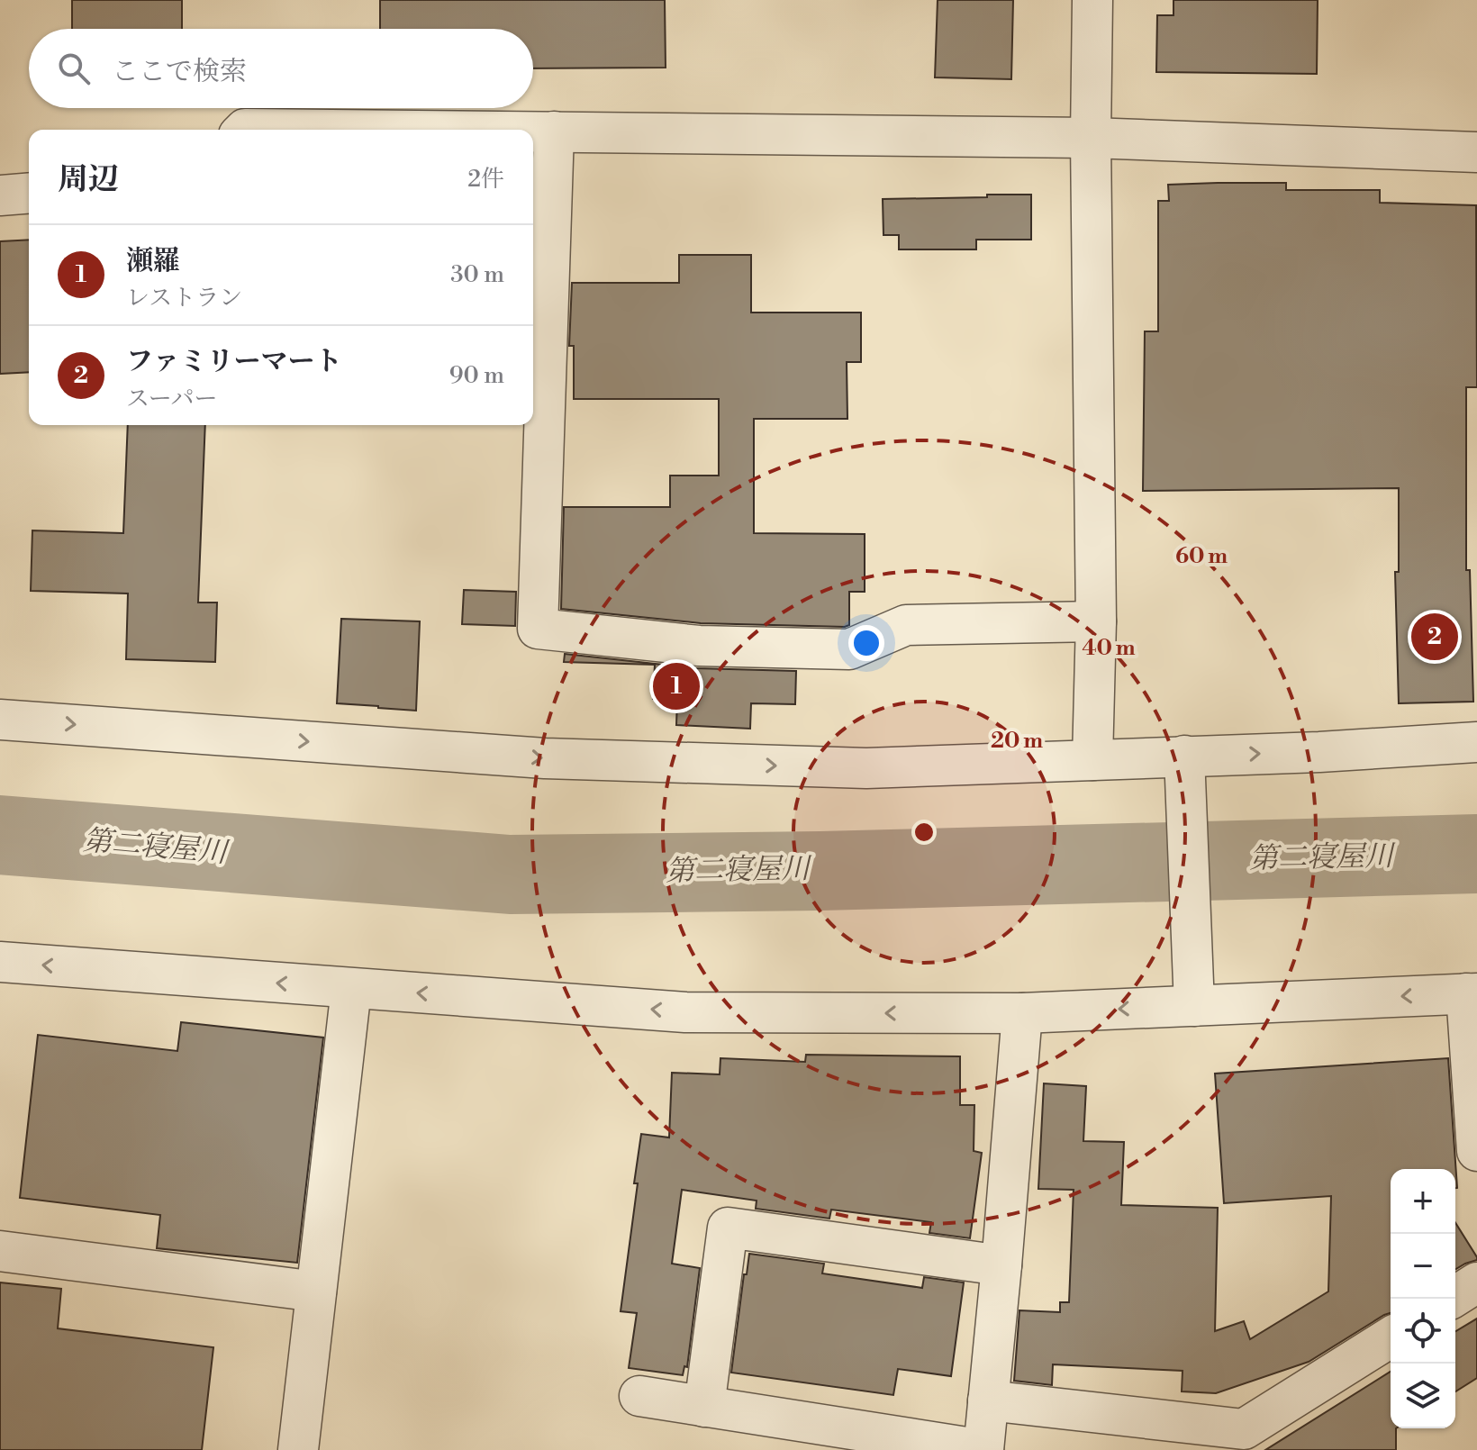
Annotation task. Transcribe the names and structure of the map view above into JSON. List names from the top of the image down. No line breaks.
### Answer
{"water":["第二寝屋川"],"page":{"search":"ここで検索","heading":["周辺","2件"],"list":[{"mark":"1","name":"瀬羅","note":"レストラン","value":"30 m"},{"mark":"2","name":"ファミリーマート","note":"スーパー","value":"90 m"}],"pins":["2","1"],"map_buttons":["+","−"]},"rings":["60 m","40 m","20 m"]}
